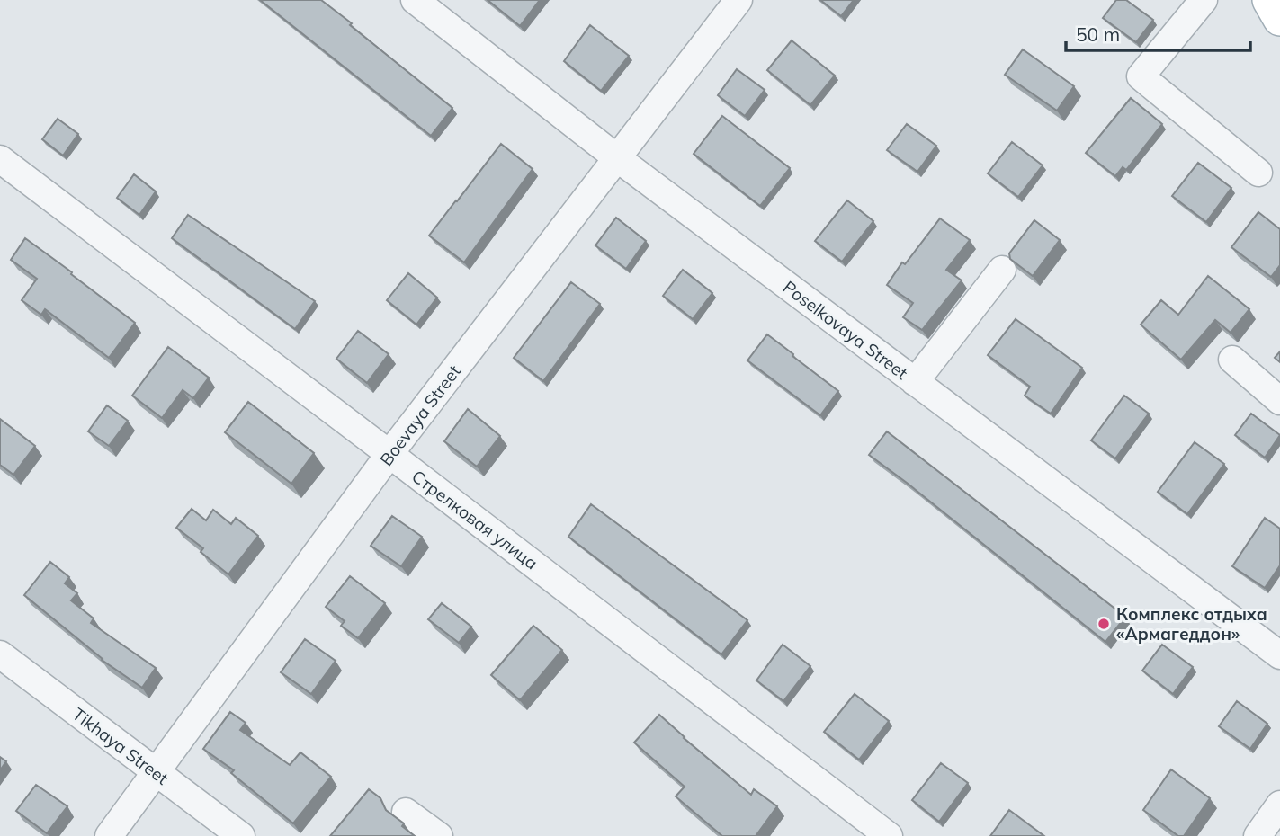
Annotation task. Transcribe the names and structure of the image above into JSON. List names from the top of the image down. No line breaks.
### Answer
{"streets":{"street":["Poselkovaya Street","Boevaya Street","Стрелковая улица","Tikhaya Street"]},"crossings":[["Poselkovaya Street","Boevaya Street"],["Boevaya Street","Стрелковая улица"],["Boevaya Street","Tikhaya Street"]],"places":["Комплекс отдыха «Армагеддон»"],"scale_bar":"50 m"}
